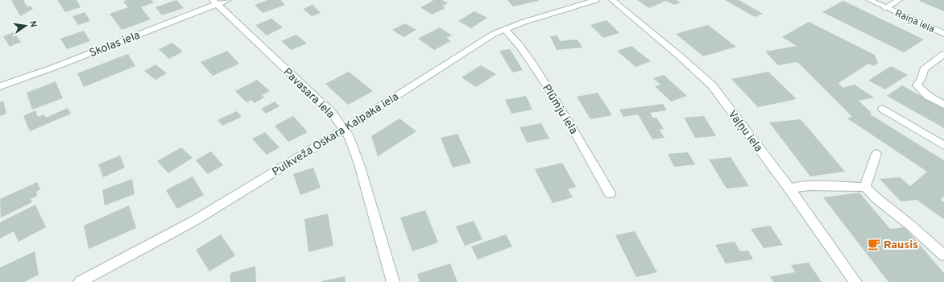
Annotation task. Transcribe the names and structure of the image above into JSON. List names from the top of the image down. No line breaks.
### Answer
{"streets":{"street":["Raiņa iela","Skolas iela","Pavasara iela","Plūmju iela","Vaļņu iela","Pulkveža Oskara Kalpaka iela"]},"crossings":[["Skolas iela","Pavasara iela"],["Pavasara iela","Pulkveža Oskara Kalpaka iela"],["Plūmju iela","Pulkveža Oskara Kalpaka iela"]],"places":{"cafe":["Rausis"]},"north":"right"}
